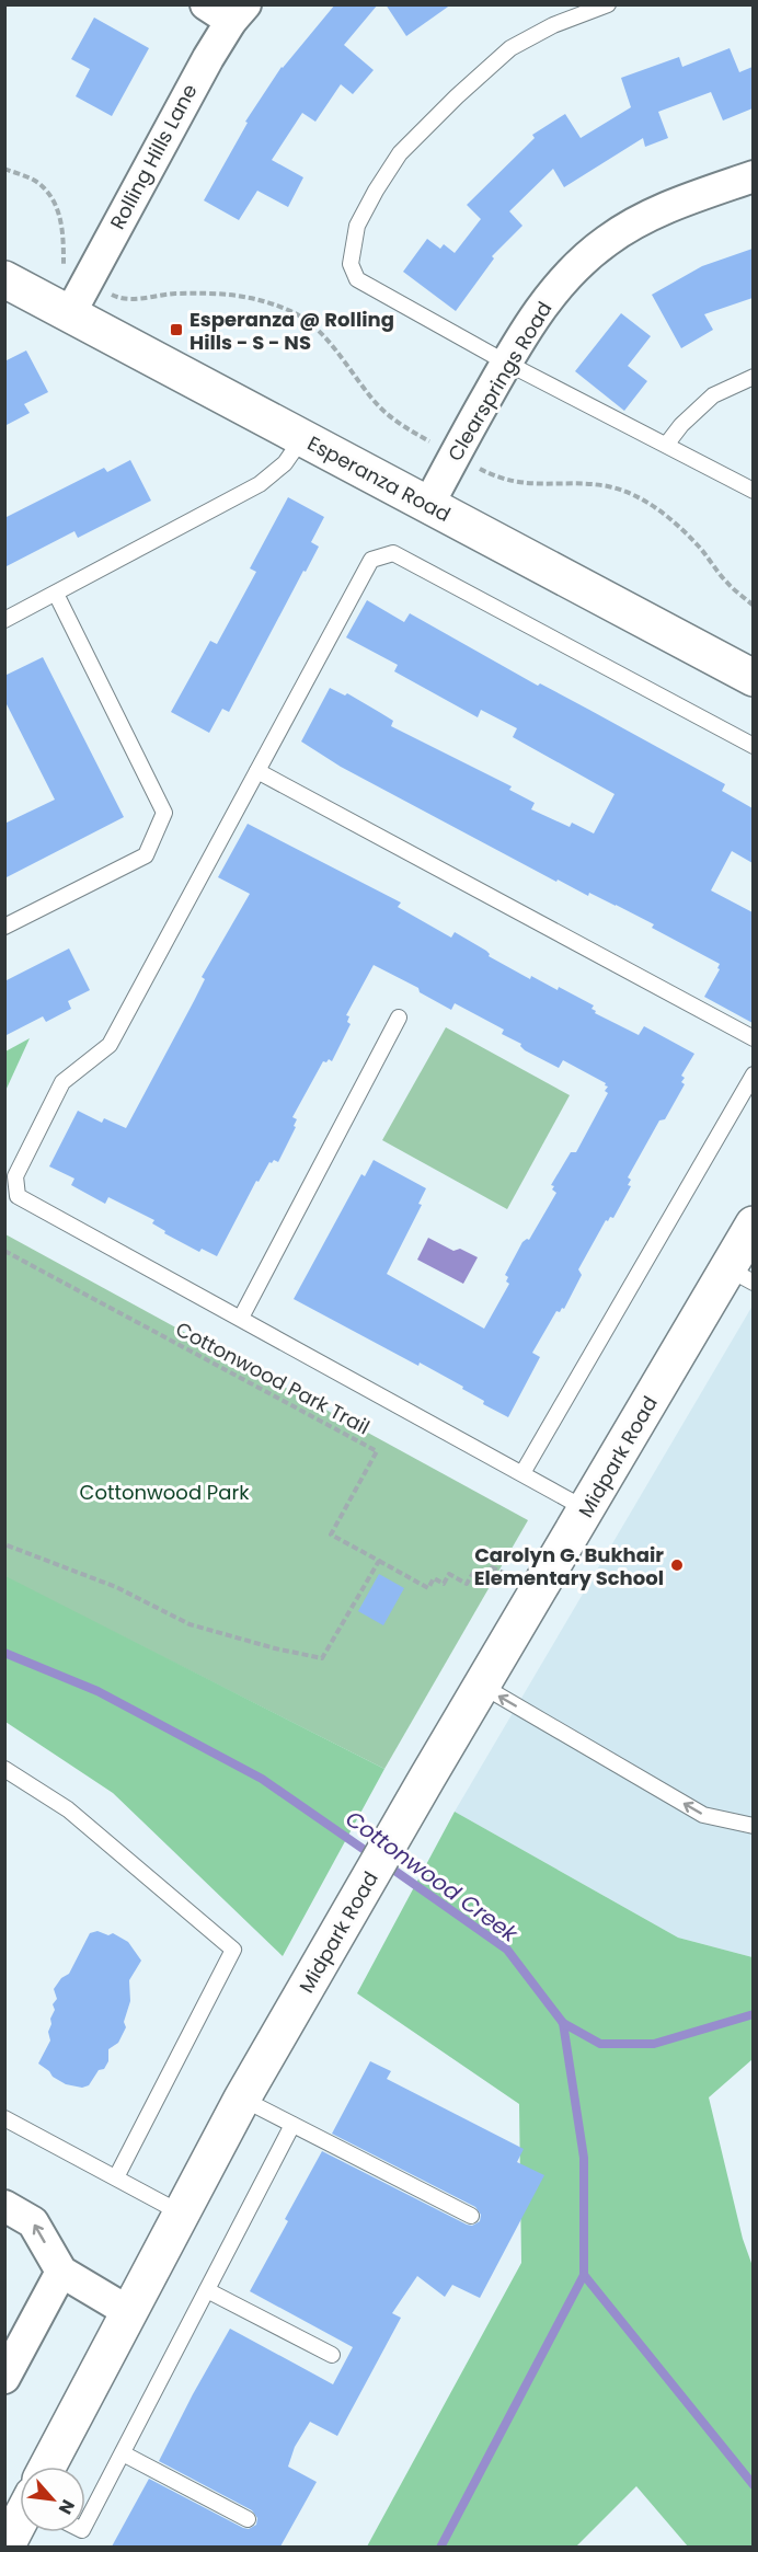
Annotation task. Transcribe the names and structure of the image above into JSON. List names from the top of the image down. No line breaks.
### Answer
{"streets":{"street":["Rolling Hills Lane","Clearsprings Road","Esperanza Road","Midpark Road"],"path":["Cottonwood Park Trail"]},"crossings":[["Rolling Hills Lane","Esperanza Road"],["Clearsprings Road","Esperanza Road"]],"water":["Cottonwood Creek"],"parks":["Cottonwood Park"],"places":{"transit":["Esperanza @ Rolling Hills - S - NS"],"other":["Carolyn G. Bukhair Elementary School"]},"north":"bottom right"}
